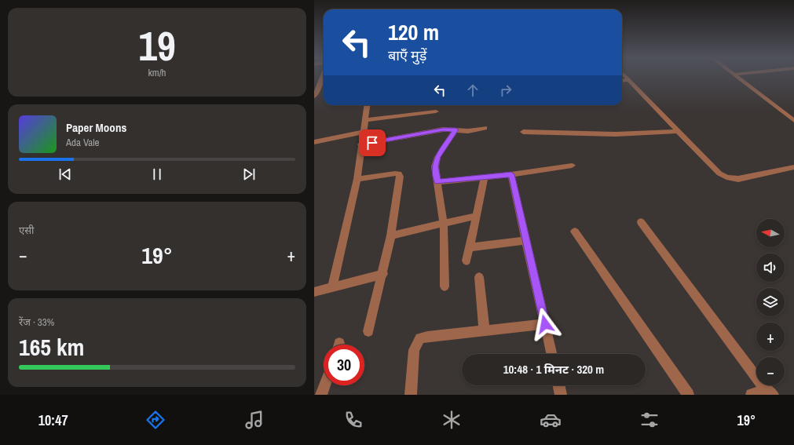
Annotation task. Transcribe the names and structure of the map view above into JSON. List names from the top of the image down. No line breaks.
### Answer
{"north":"left","page":{"tile":[["19","km/h"],"एसी",["रेंज · 33%","165 km"]],"turn":["120 m","बाएँ मुड़ें"],"song":["Paper Moons","Ada Vale"],"map_buttons":["+","−"],"heat":["−","19°","+"],"limit":"30","trip":"10:48 · 1 मिनट · 320 m","tabs":["10:47","19°"]}}
